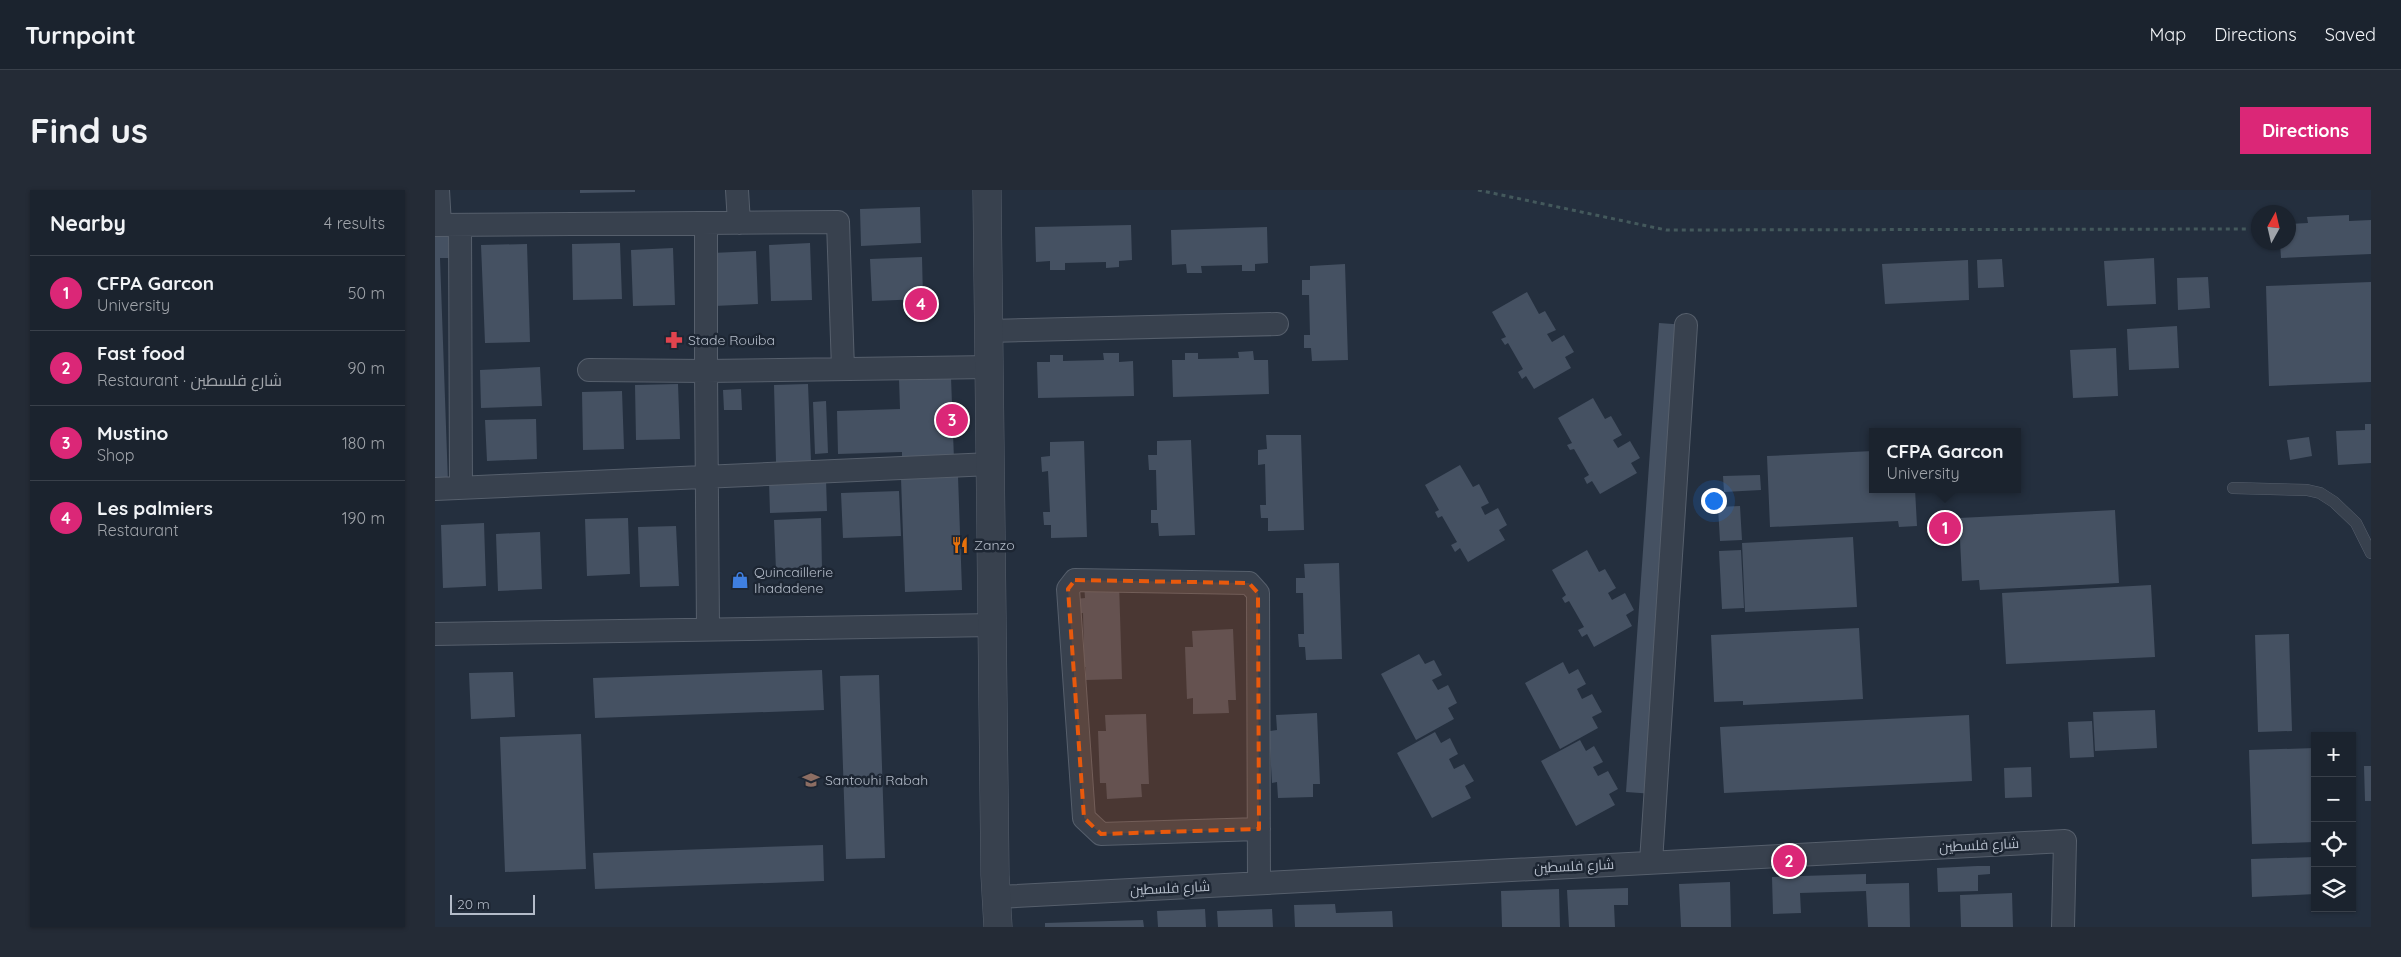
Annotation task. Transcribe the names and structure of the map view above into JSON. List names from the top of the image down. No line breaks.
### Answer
{"streets":{"street":["شارع فلسطين"]},"places":{"pharmacy":["Stade Rouiba"],"restaurant":["Zanzo"],"shop":["Quincaillerie Ihadadene"],"school or university":["Santouhi Rabah"]},"scale_bar":"20 m","north":"top","page":{"header":"Turnpoint","nav":["Map","Directions","Saved"],"buttons":"Directions","title":"Find us","heading":["Nearby","4 results"],"list":[{"mark":"1","name":"CFPA Garcon","note":"University","value":"50 m"},{"mark":"2","name":"Fast food","note":"Restaurant · شارع فلسطين","value":"90 m"},{"mark":"3","name":"Mustino","note":"Shop","value":"180 m"},{"mark":"4","name":"Les palmiers","note":"Restaurant","value":"190 m"}],"pins":["4","3","1","2"],"popup":["CFPA Garcon","University"],"map_buttons":["+","−"],"scale":"20 m"}}
